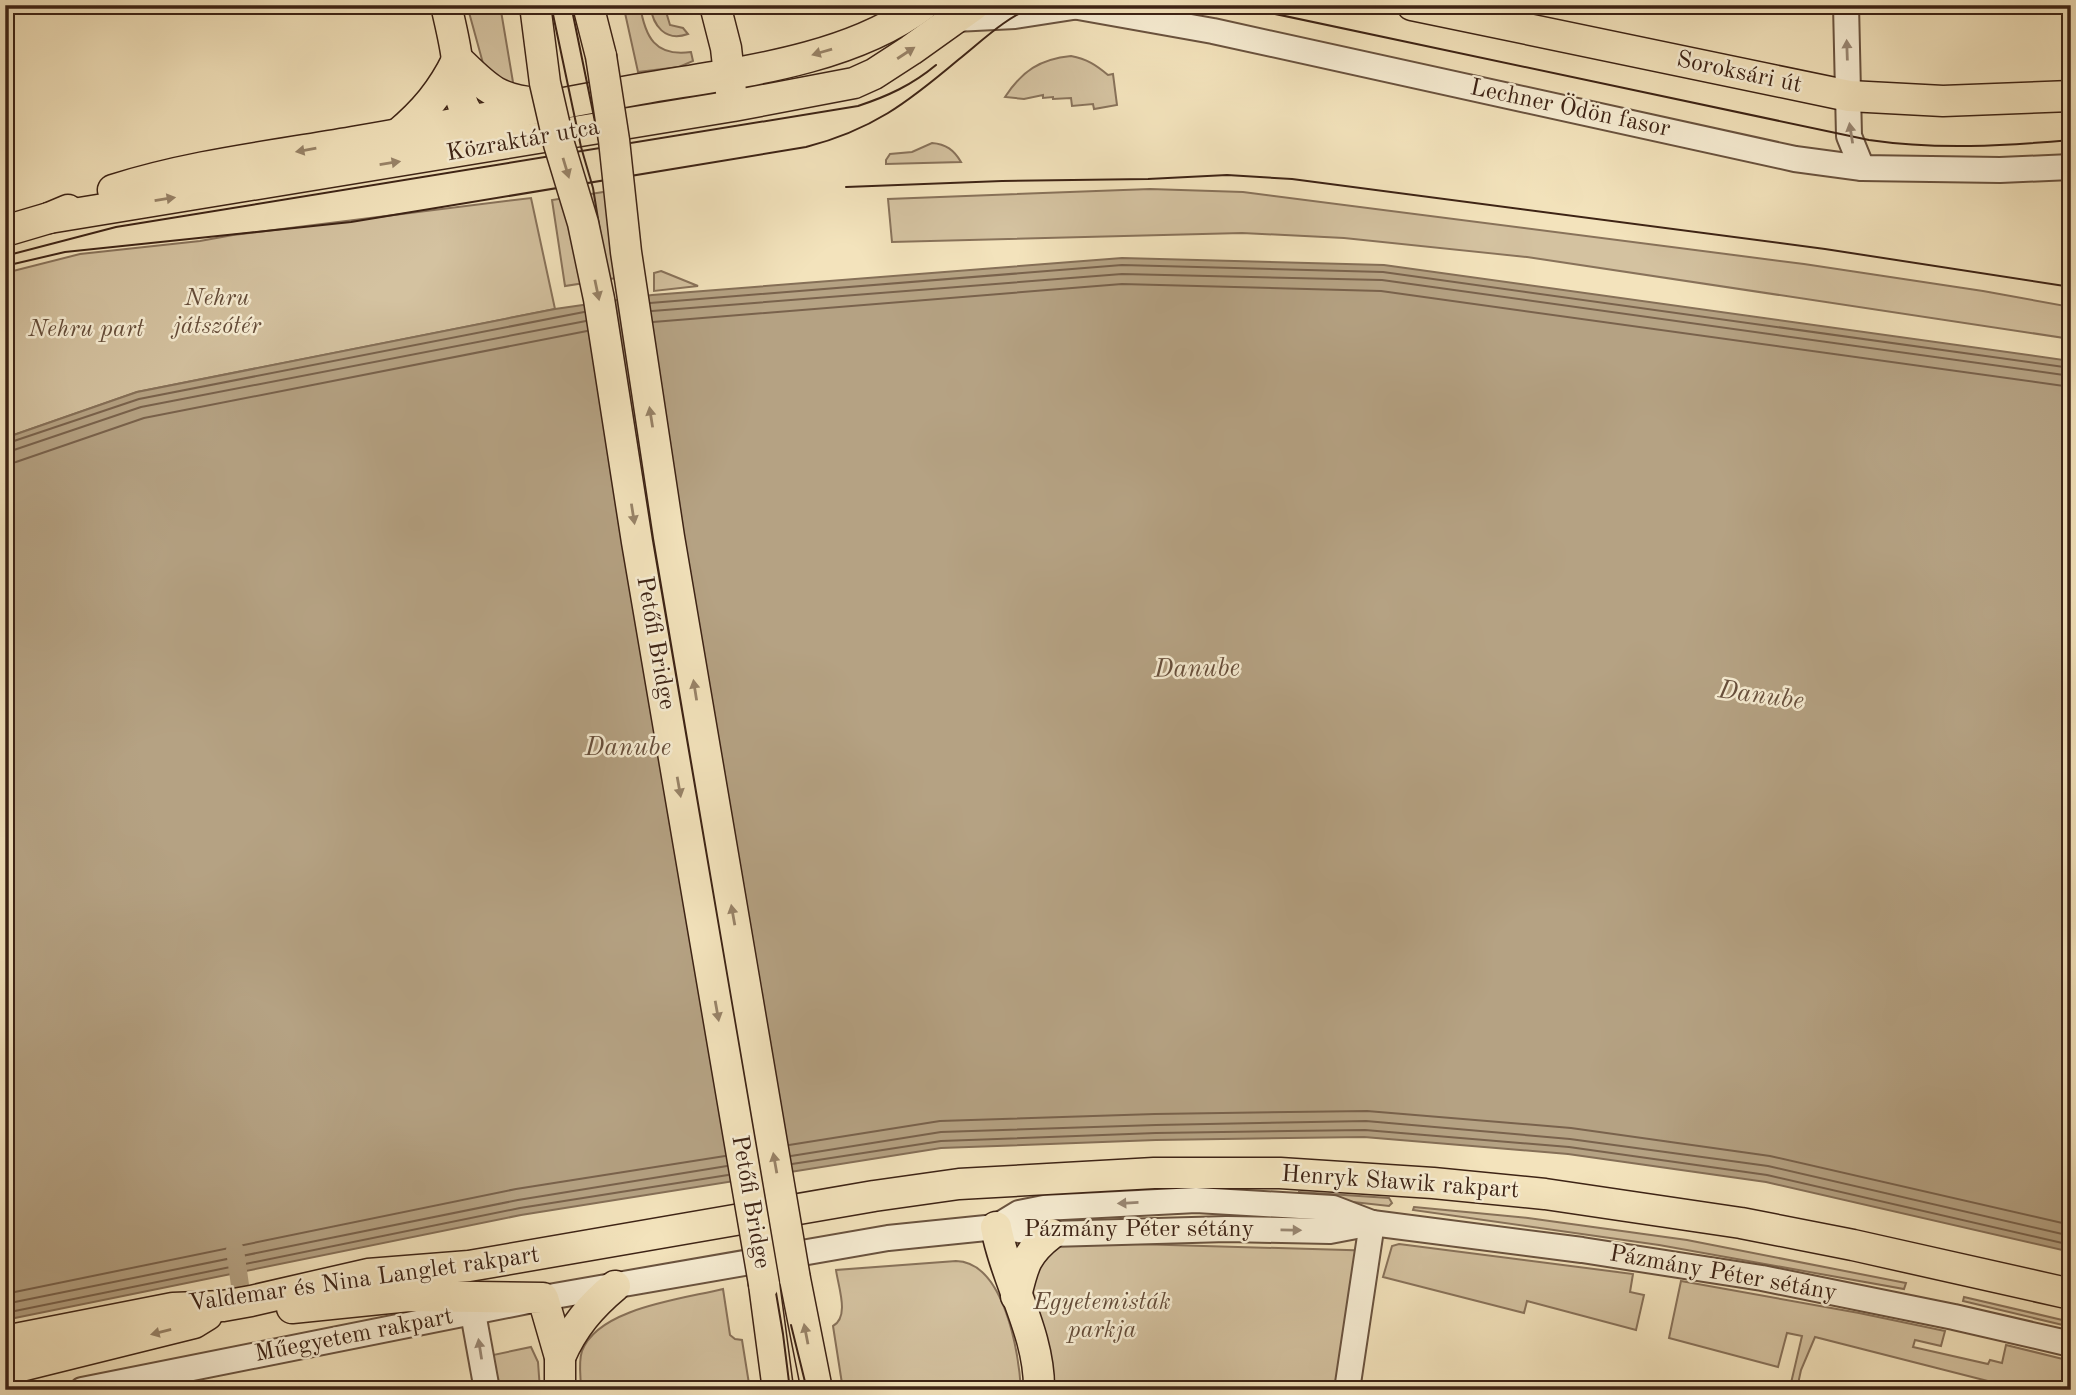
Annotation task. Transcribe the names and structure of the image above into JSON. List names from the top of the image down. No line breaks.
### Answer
{"streets":{"main road":["Soroksári út","Közraktár utca","Petőfi Bridge","Henryk Sławik rakpart","Valdemar és Nina Langlet rakpart"],"street":["Lechner Ödön fasor","Pázmány Péter sétány","Műegyetem rakpart"]},"crossings":[["Lechner Ödön fasor","Közraktár utca"],["Henryk Sławik rakpart","Valdemar és Nina Langlet rakpart"],["Pázmány Péter sétány","Műegyetem rakpart"]],"water":["Danube"],"parks":["Nehru játszótér","Nehru part","Egyetemisták parkja"]}
